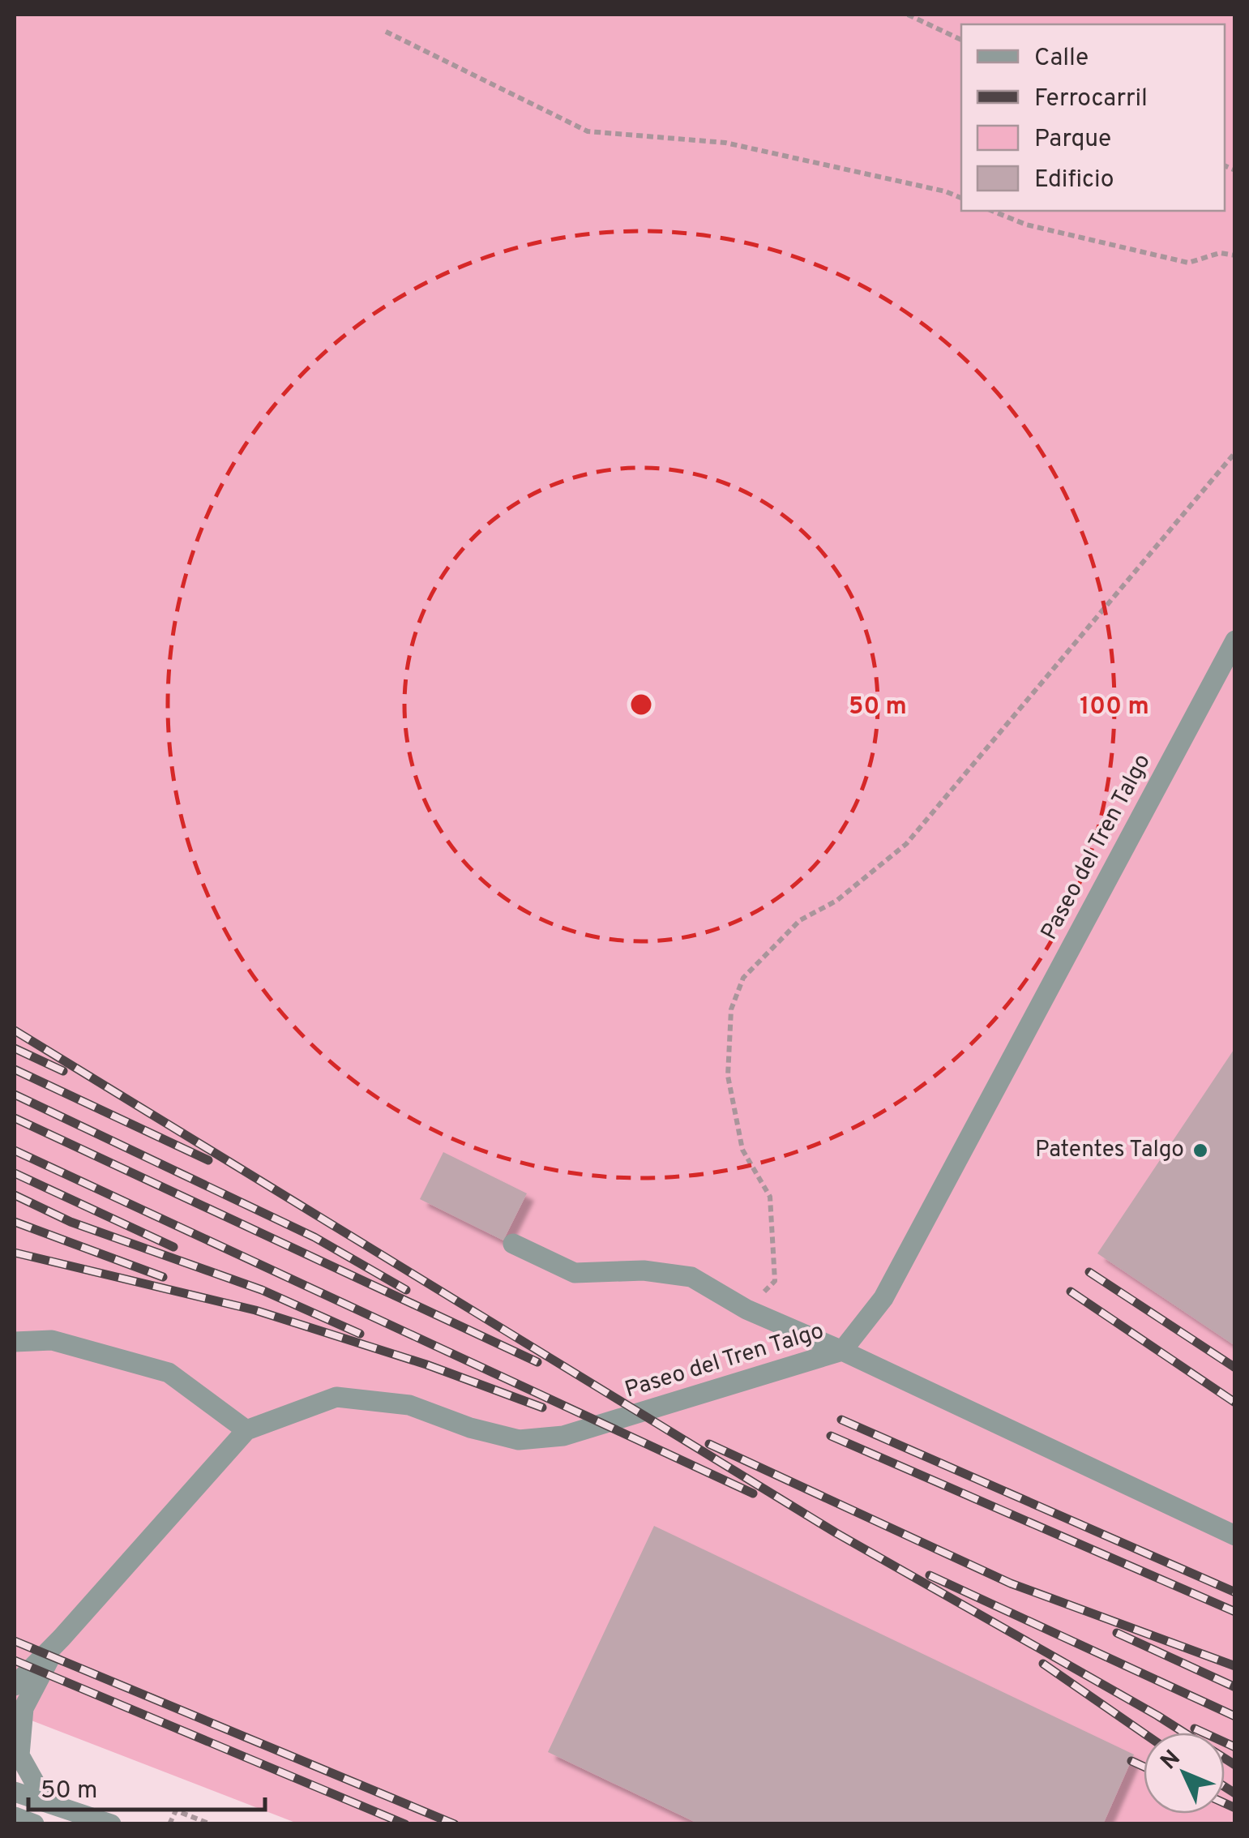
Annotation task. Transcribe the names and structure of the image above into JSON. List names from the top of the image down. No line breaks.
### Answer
{"streets":{"street":["Paseo del Tren Talgo"]},"places":["Patentes Talgo"],"legend":["Calle","Ferrocarril","Parque","Edificio"],"scale_bar":"50 m","north":"top left","rings":["50 m","100 m"]}
